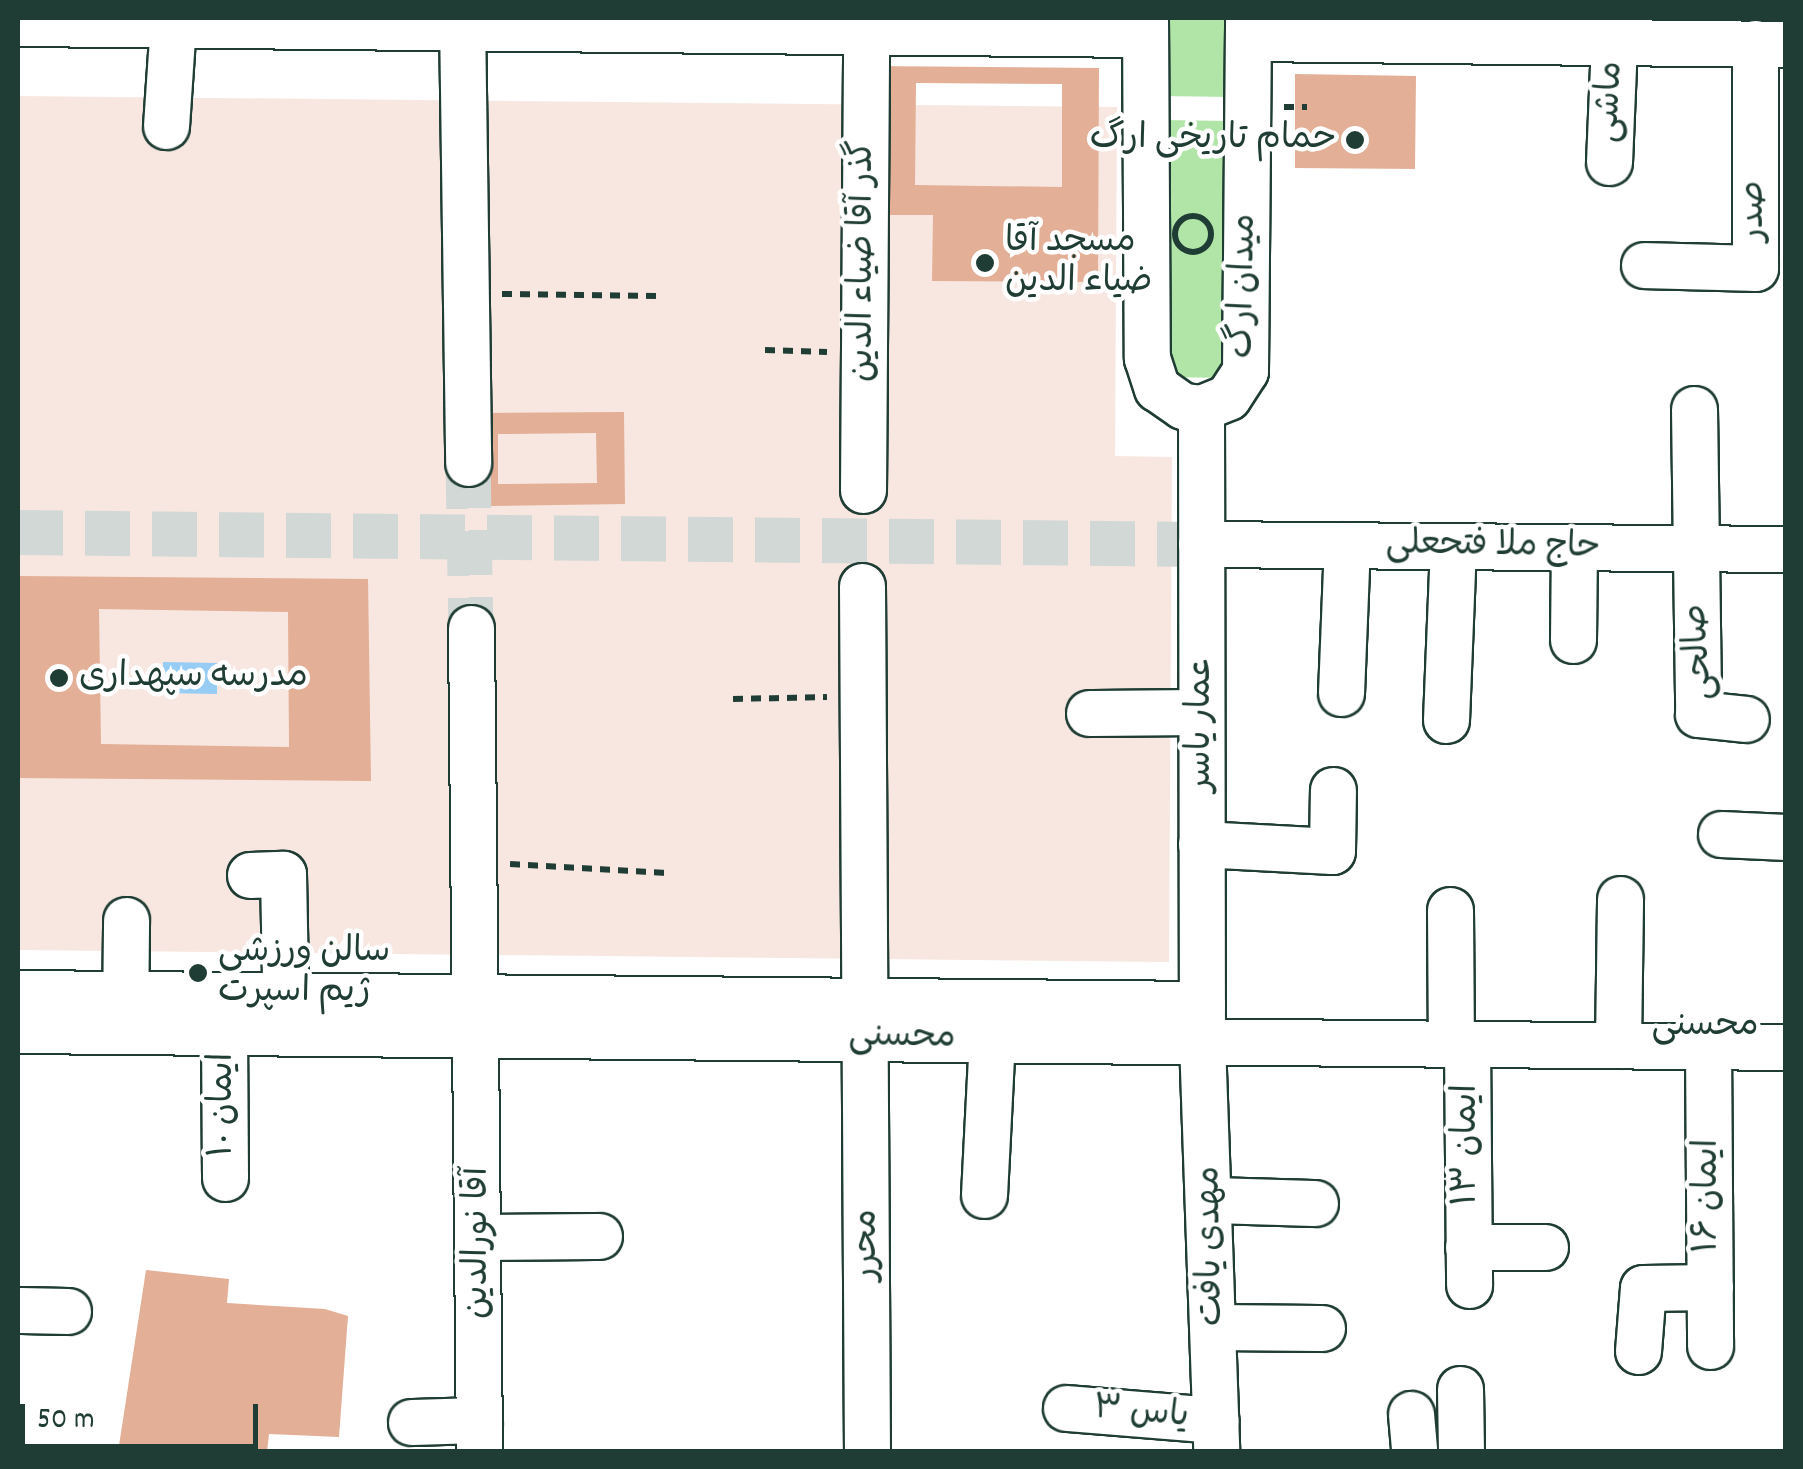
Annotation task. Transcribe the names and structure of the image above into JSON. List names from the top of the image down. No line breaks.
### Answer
{"streets":{"street":["ماشی","صدر","گذر آقا ضیاء الدین","میدان ارگ","حاج ملا فتحعلی","صالحی","عمار یاسر","محسنی","ایمان ۱۰","ایمان ۱۳","ایمان ۱۶","آقا نورالدین","محرر","مهدی یافت","یاس ۳"]},"crossings":[["میدان ارگ","عمار یاسر"],["حاج ملا فتحعلی","صالحی"],["حاج ملا فتحعلی","عمار یاسر"],["عمار یاسر","محسنی"],["عمار یاسر","مهدی یافت"],["محسنی","ایمان ۱۰"],["محسنی","ایمان ۱۳"],["محسنی","ایمان ۱۶"],["محسنی","آقا نورالدین"],["محسنی","محرر"],["محسنی","مهدی یافت"],["مهدی یافت","یاس ۳"]],"places":["حمام تاریخی ارگ","مسجد آقا ضیاء الدین","مدرسه سپهداری","سالن ورزشی ژیم اسپرت"],"scale_bar":"50 m"}
